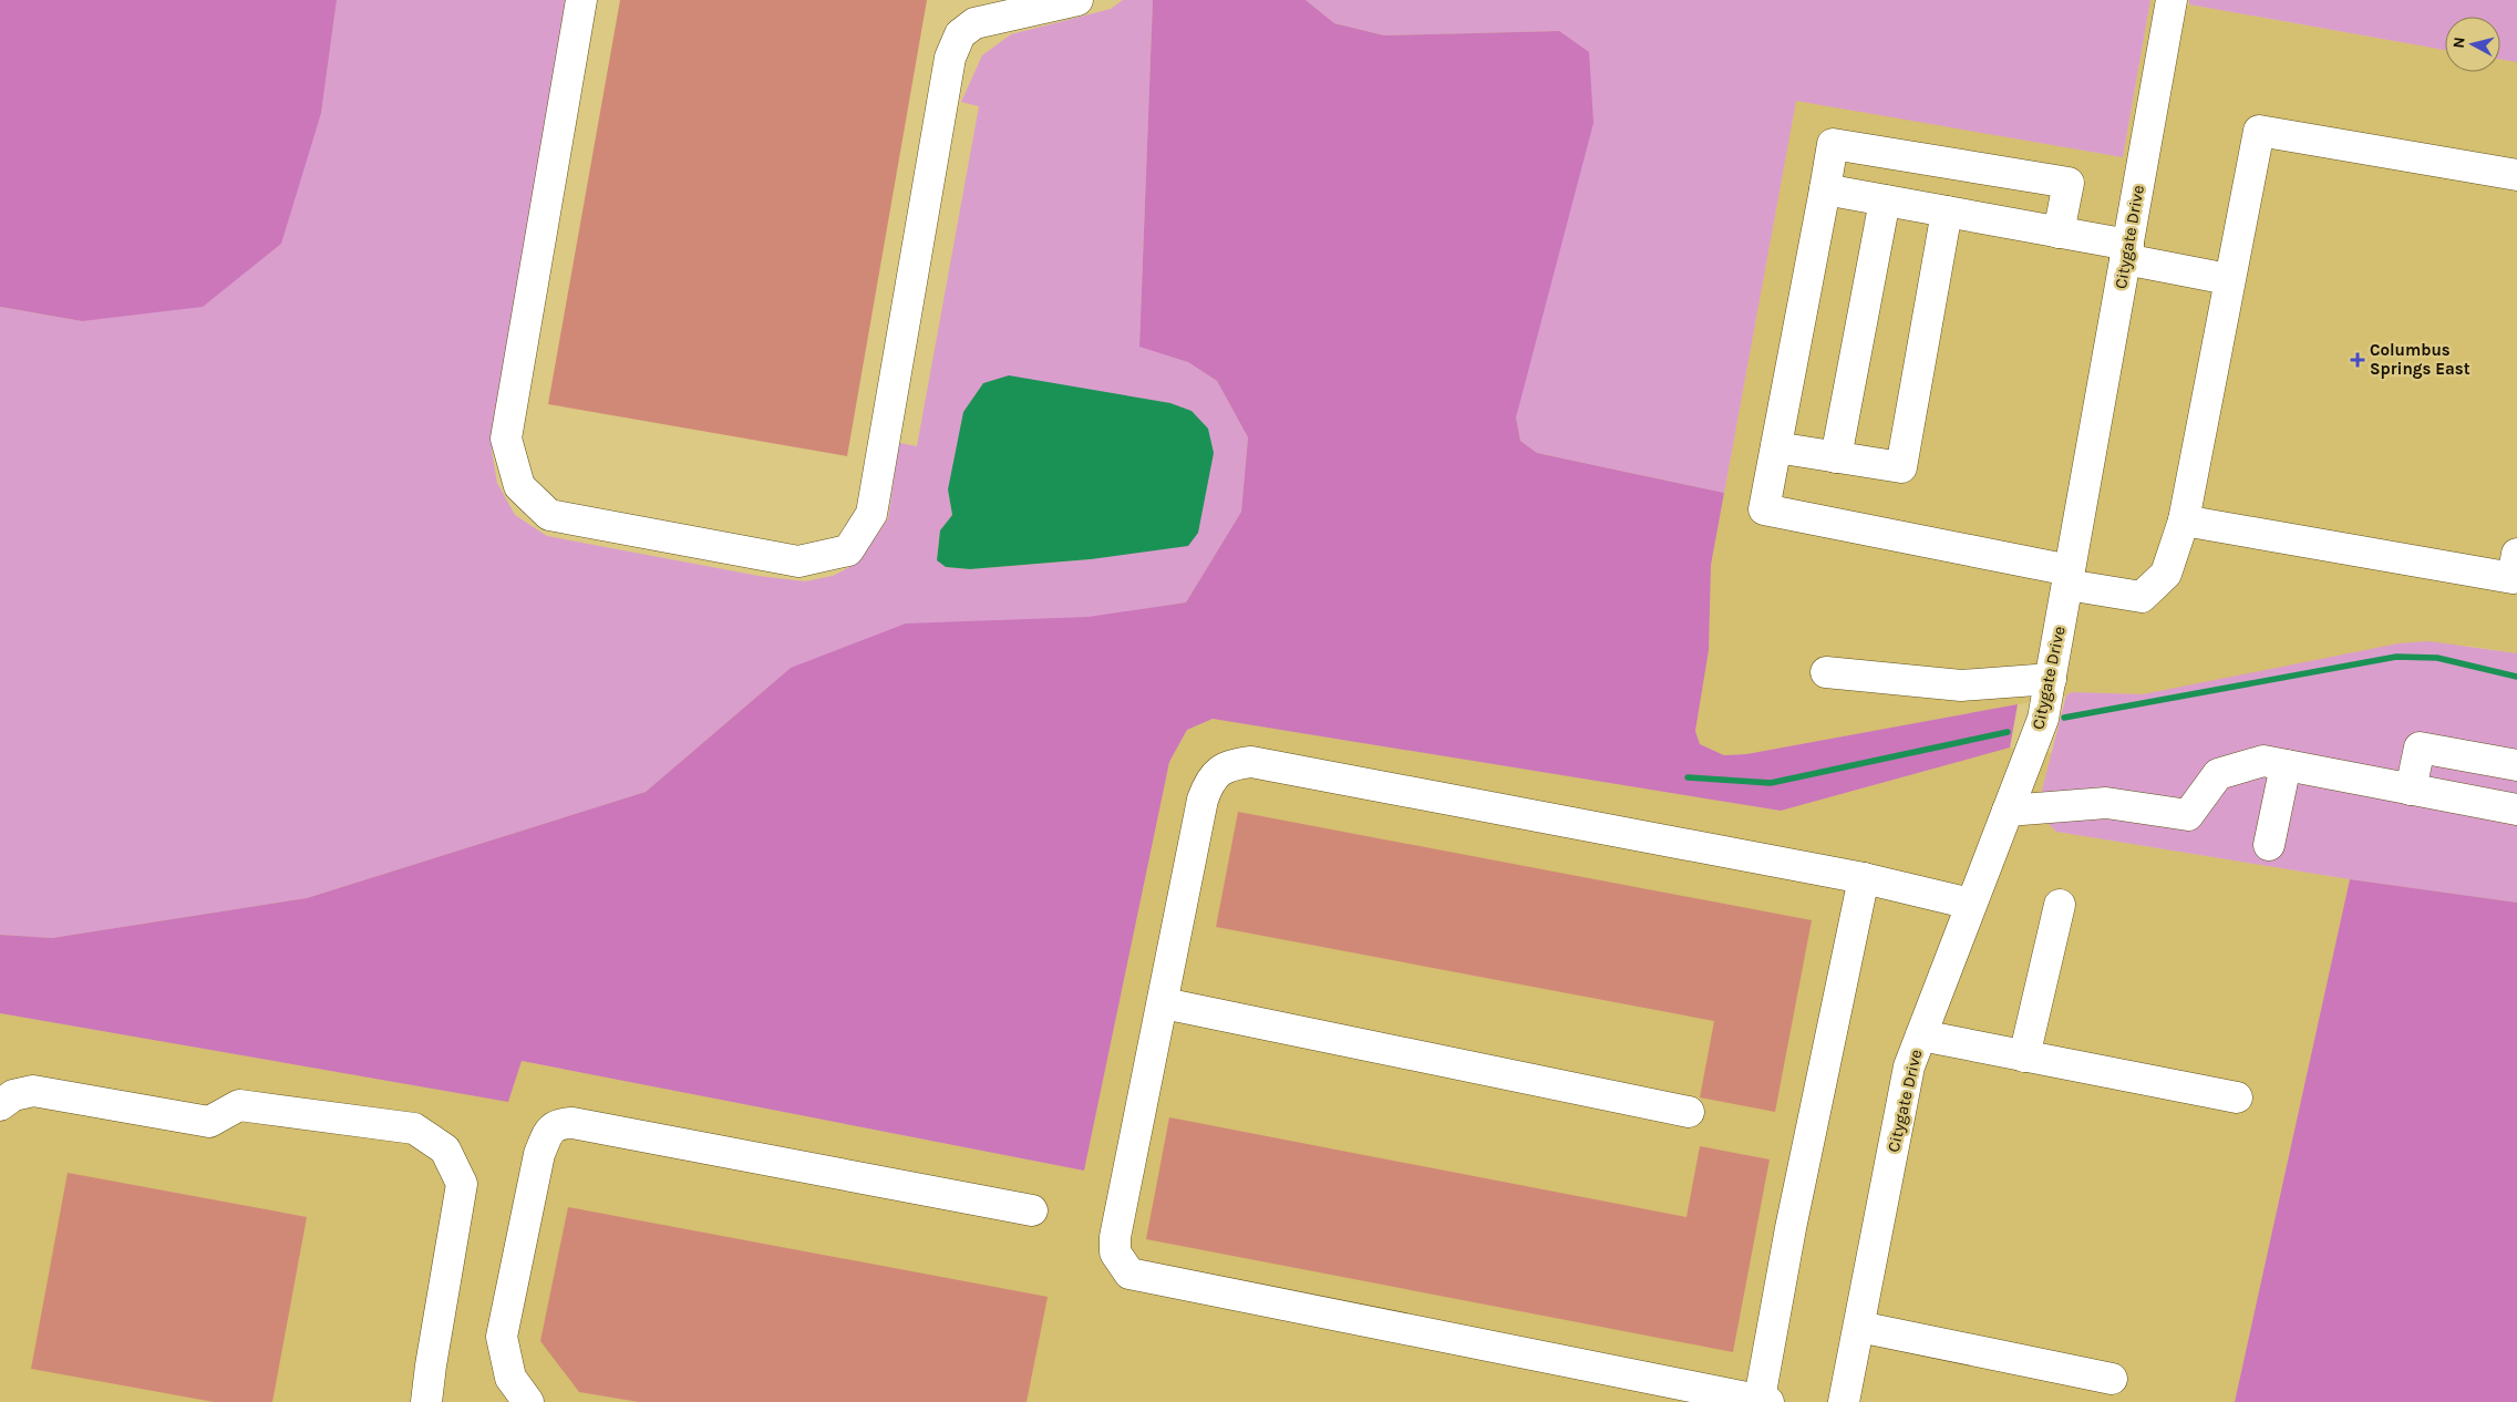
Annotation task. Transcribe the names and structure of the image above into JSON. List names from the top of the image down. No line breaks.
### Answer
{"streets":{"street":["Citygate Drive"]},"places":{"health":["Columbus Springs East"]},"north":"left"}
